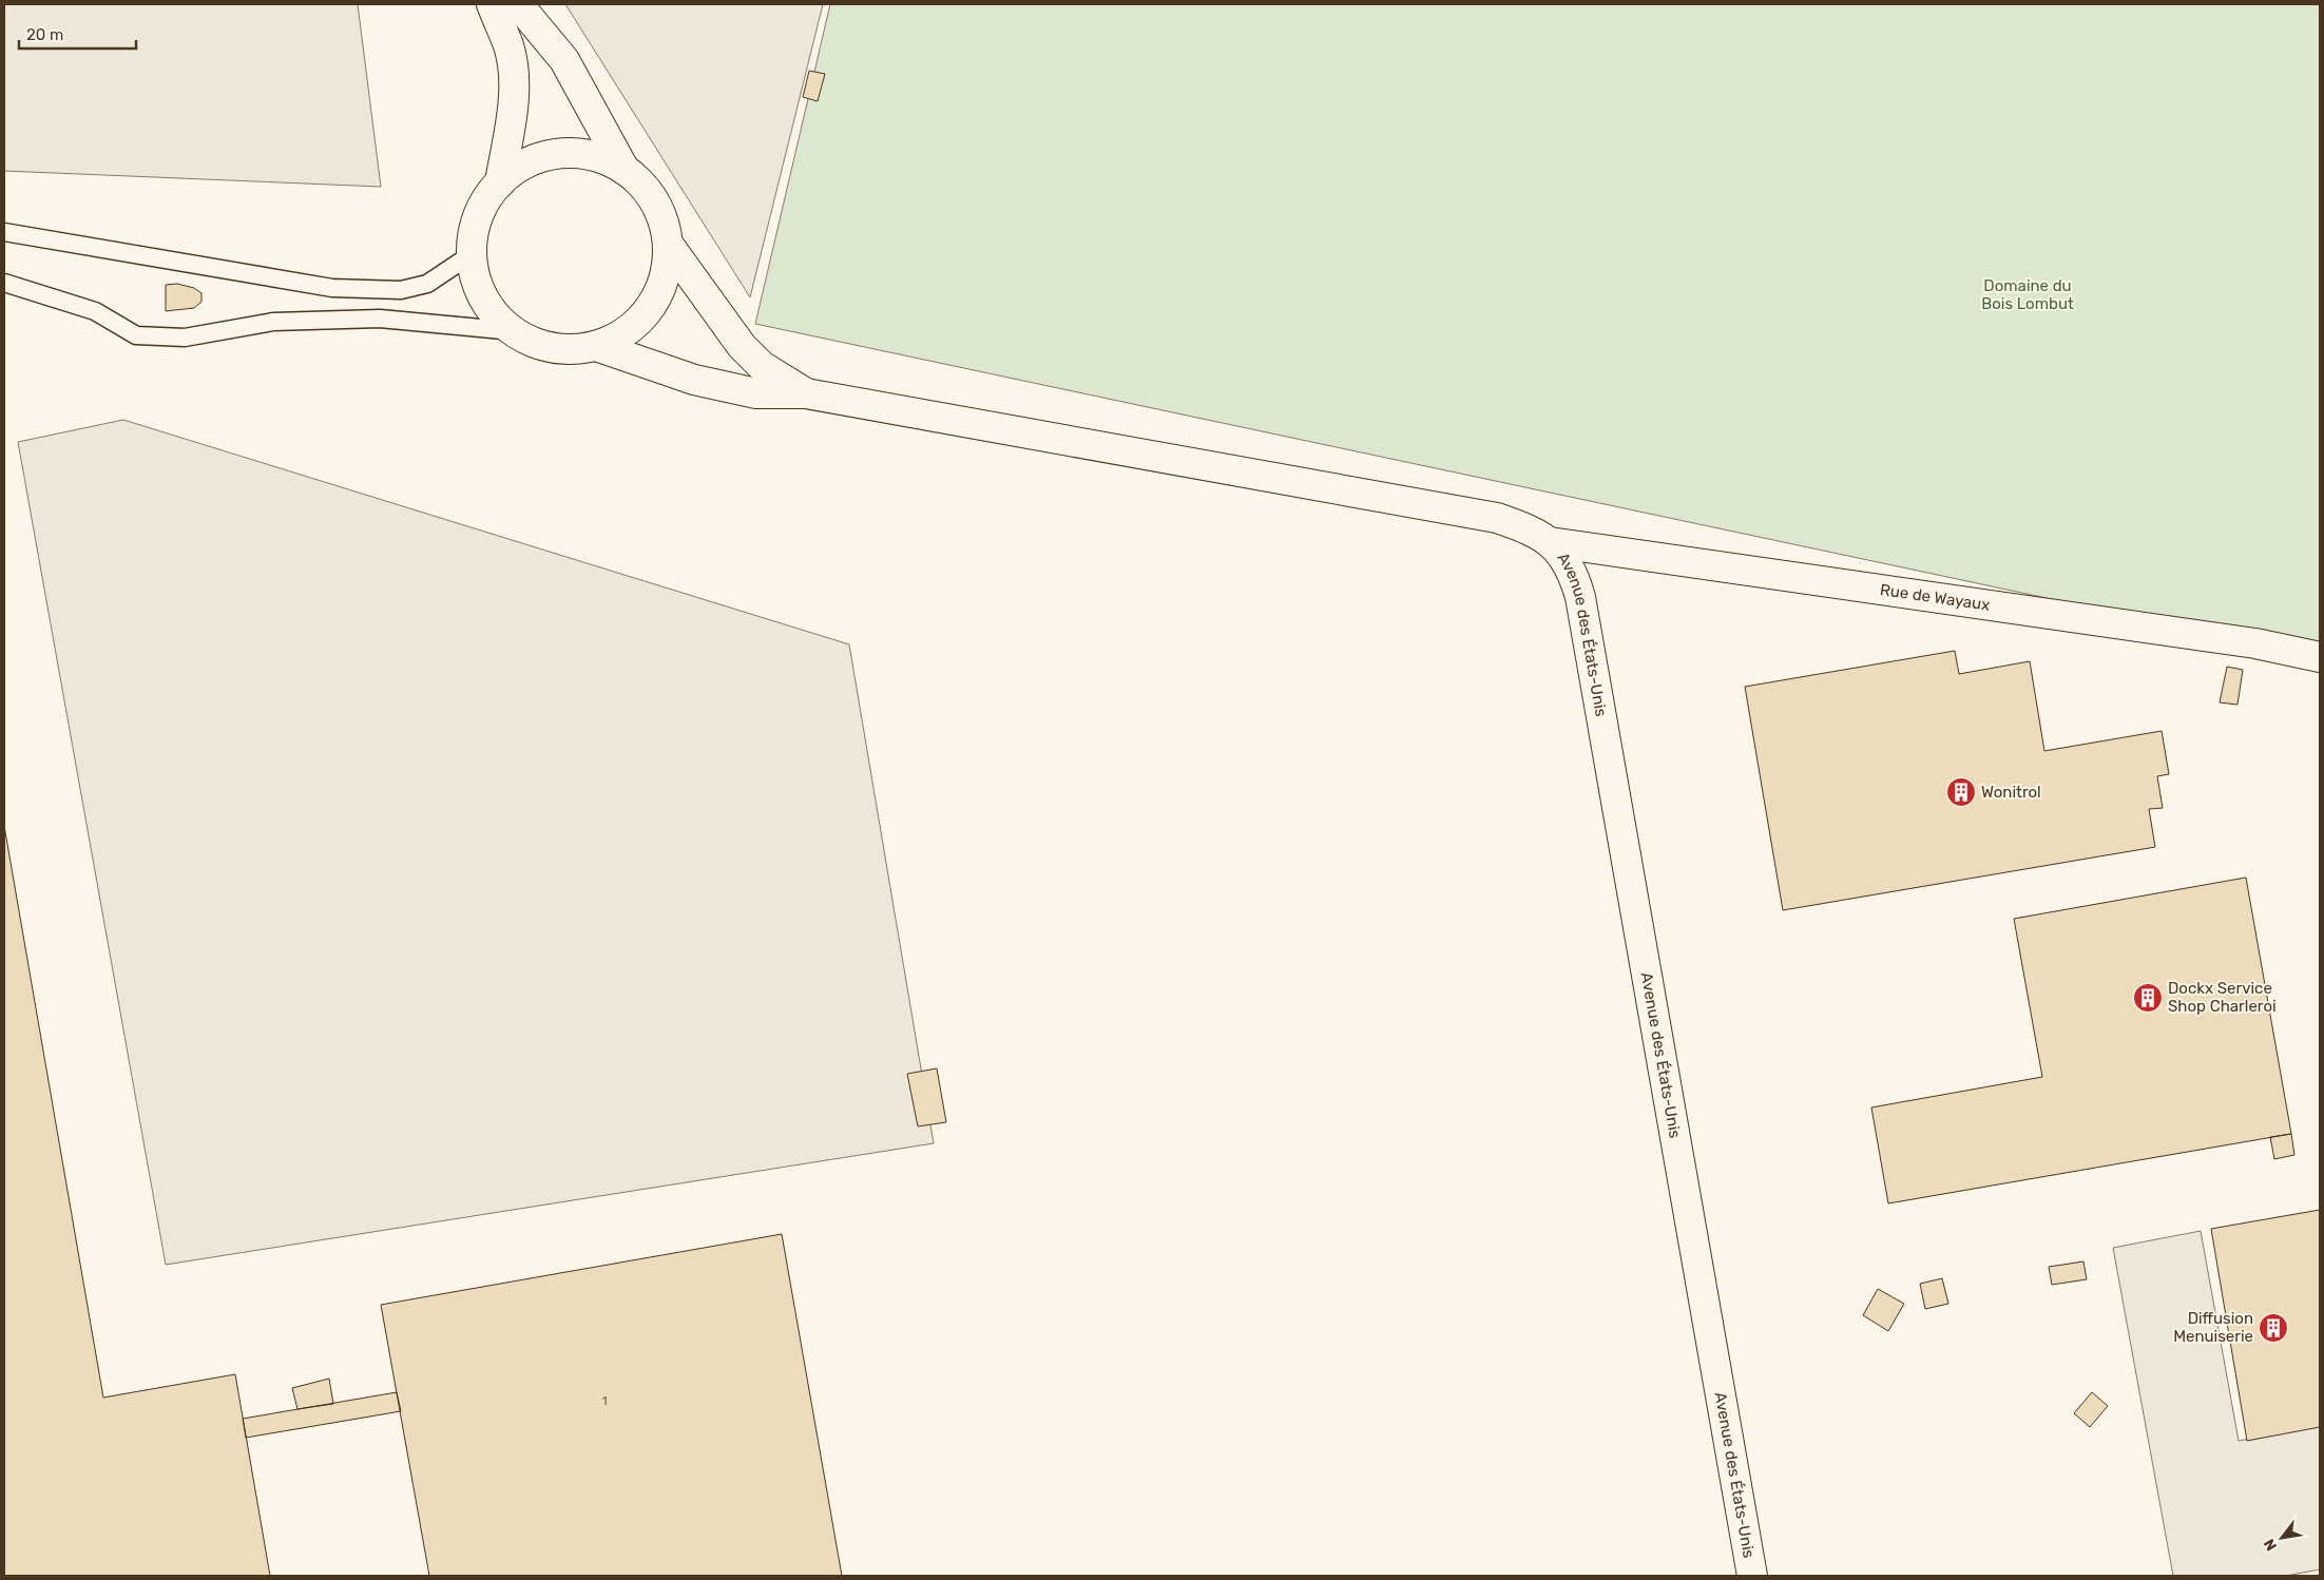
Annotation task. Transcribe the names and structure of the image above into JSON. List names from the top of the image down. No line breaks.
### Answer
{"streets":{"street":["Rue de Wayaux","Avenue des États-Unis"]},"crossings":[["Rue de Wayaux","Avenue des États-Unis"]],"parks":["Domaine du Bois Lombut"],"places":{"building":["Wonitrol","Dockx Service Shop Charleroi","Diffusion Menuiserie"]},"house_numbers":["1"],"scale_bar":"20 m","north":"bottom left"}
